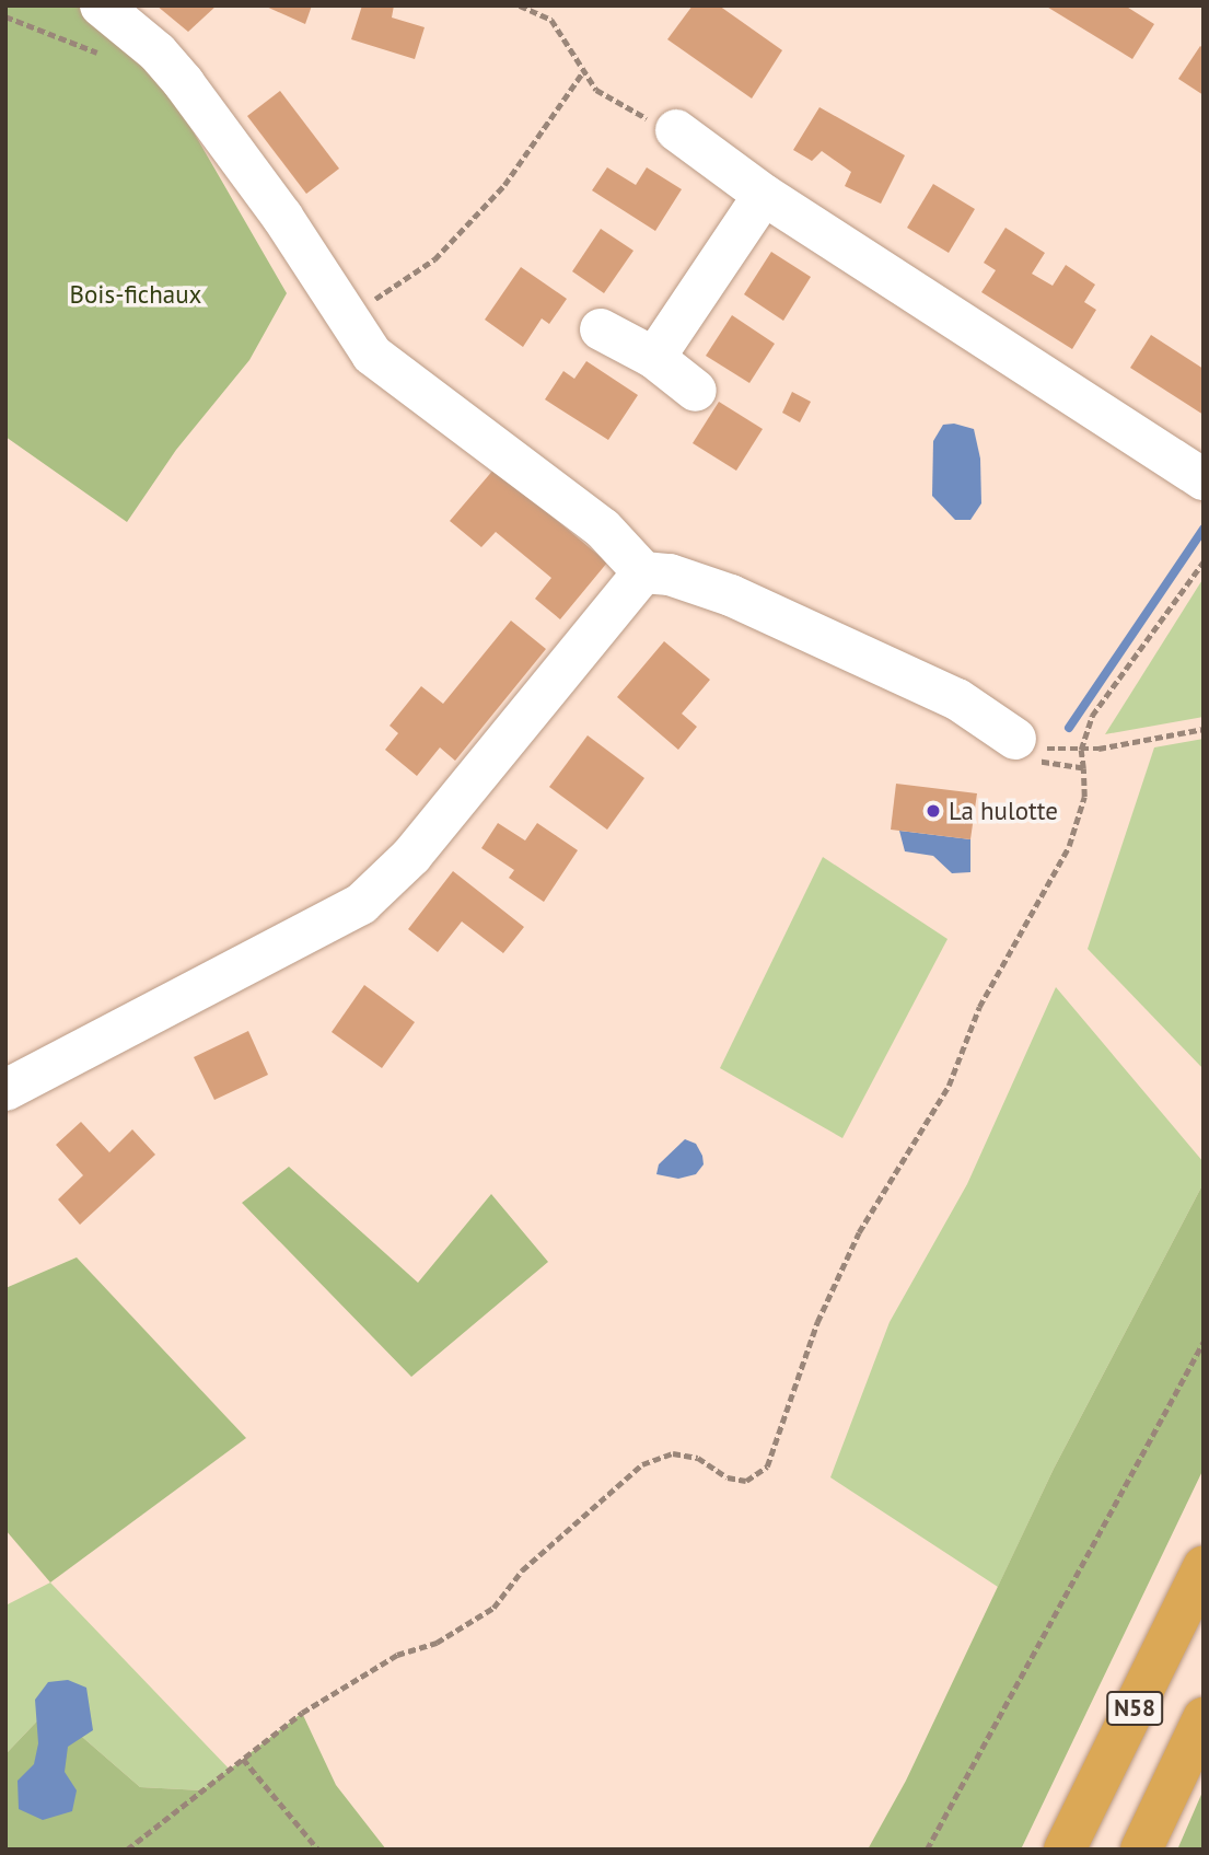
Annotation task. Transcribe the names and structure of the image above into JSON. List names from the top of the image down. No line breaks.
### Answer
{"streets":{"highway":["N58"]},"parks":["Bois-fichaux"],"places":["La hulotte"]}
